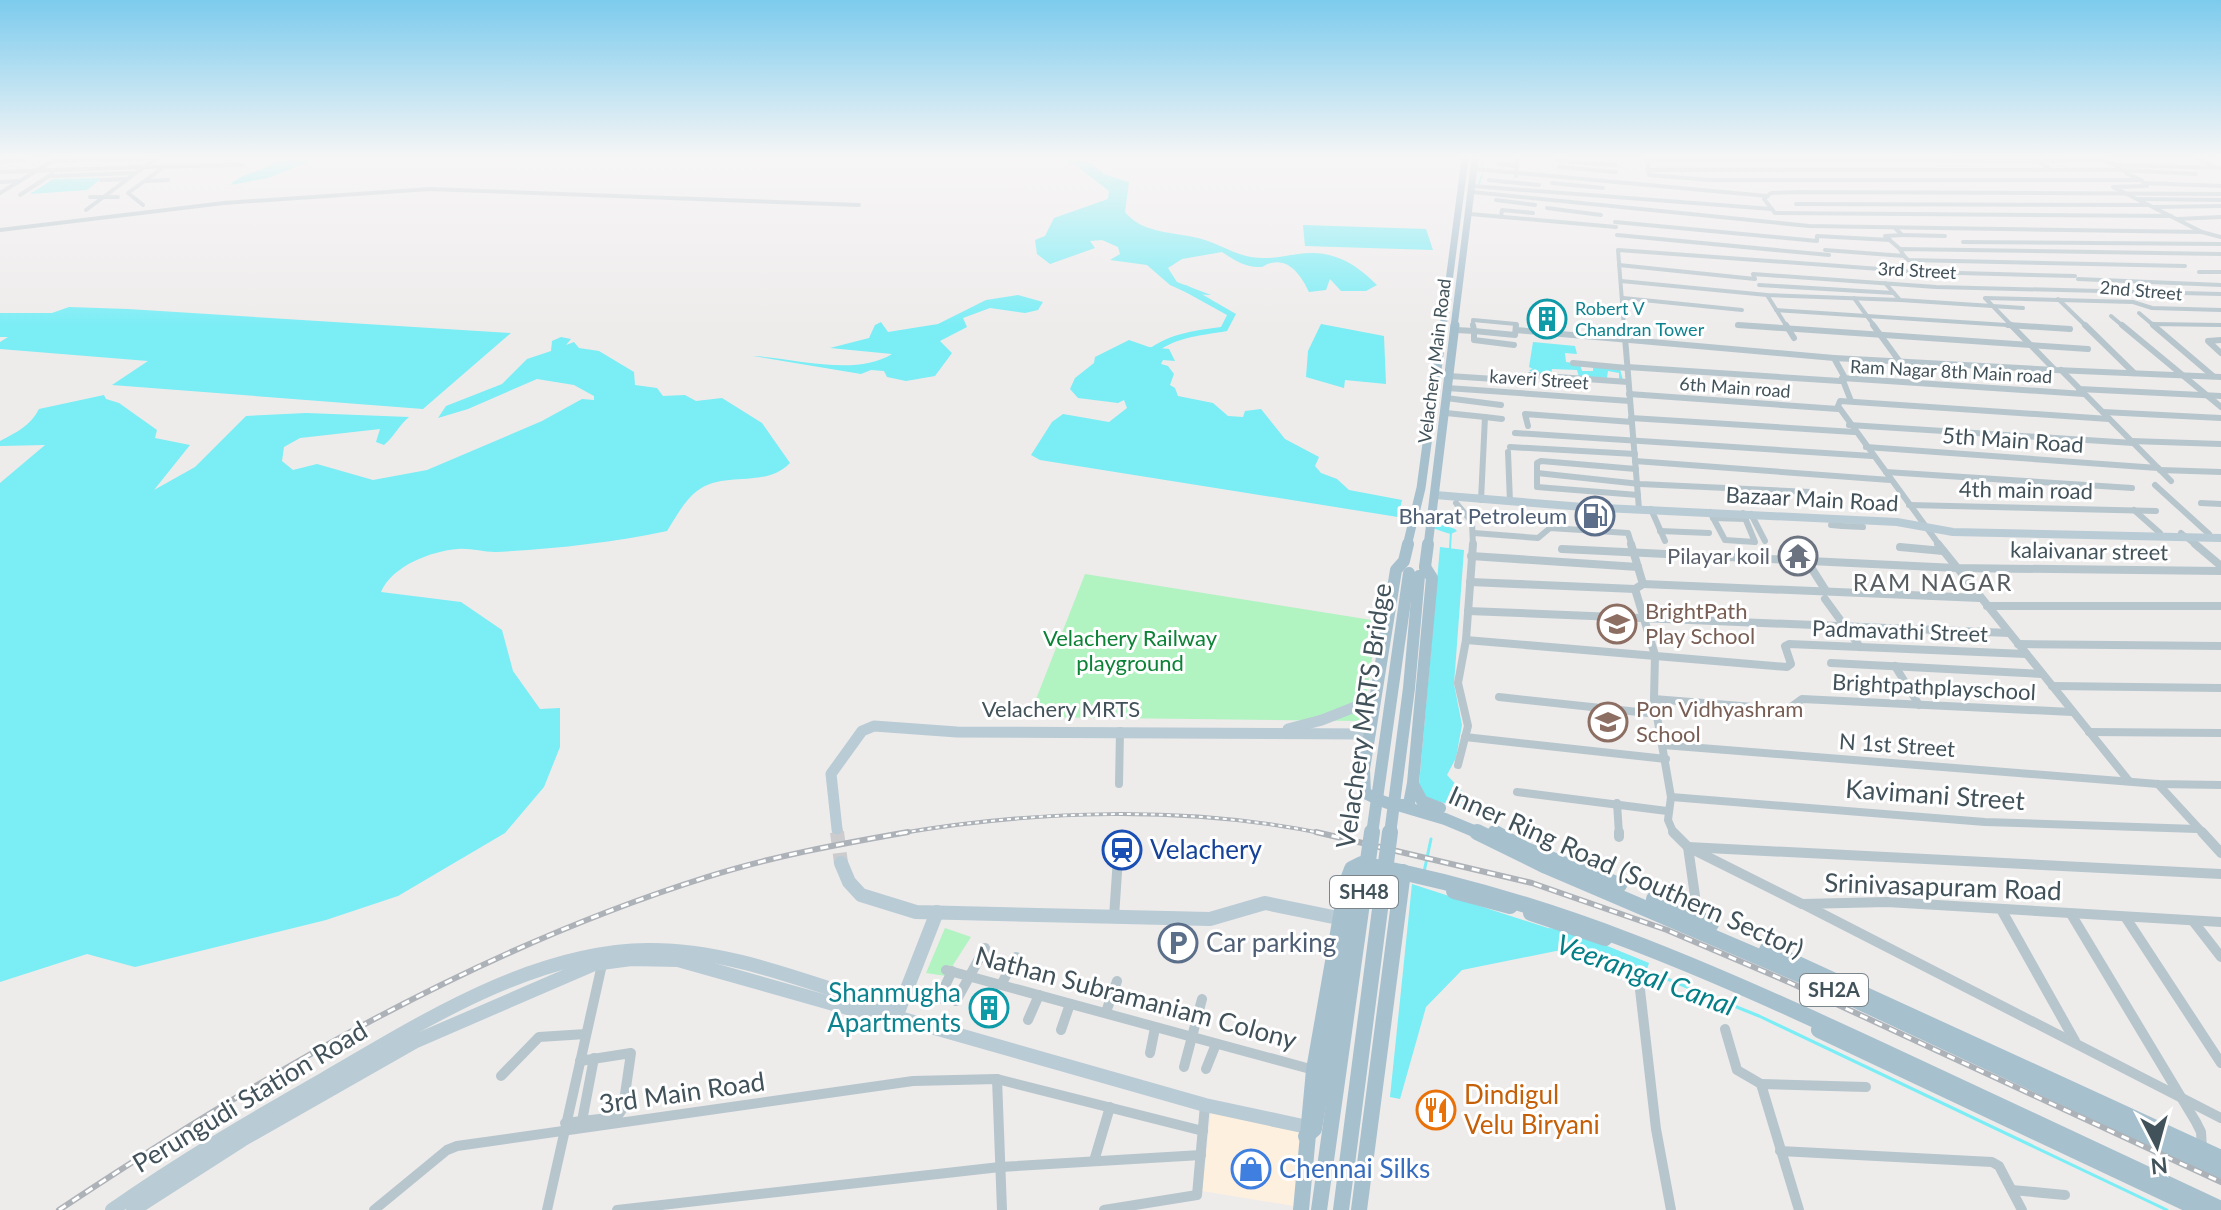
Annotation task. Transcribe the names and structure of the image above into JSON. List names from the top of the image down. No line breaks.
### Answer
{"streets":{"main road":["Velachery Main Road","Velachery MRTS Bridge","Inner Ring Road (Southern Sector)","SH48","SH2A"],"street":["3rd Street","2nd Street","Ram Nagar 8th Main road","kaveri Street","6th Main road","5th Main Road","4th main road","Bazaar Main Road","kalaivanar street","Padmavathi Street","Brightpathplayschool","Velachery MRTS","N 1st Street","Kavimani Street","Srinivasapuram Road","Nathan Subramaniam Colony","3rd Main Road","Perungudi Station Road"]},"crossings":[["Velachery Main Road","kaveri Street"],["Velachery Main Road","Bazaar Main Road"],["Velachery Main Road","Velachery MRTS Bridge"],["kaveri Street","6th Main road"],["Velachery MRTS","Inner Ring Road (Southern Sector)"]],"districts":["RAM NAGAR"],"water":["Veerangal Canal"],"parks":["Velachery Railway playground"],"places":{"building":["Robert V Chandran Tower","Shanmugha Apartments"],"fuel station":["Bharat Petroleum"],"temple":["Pilayar koil"],"school or university":["BrightPath Play School","Pon Vidhyashram School"],"station":["Velachery"],"parking":["Car parking"],"restaurant":["Dindigul Velu Biryani"],"shop":["Chennai Silks"]},"north":"bottom"}
